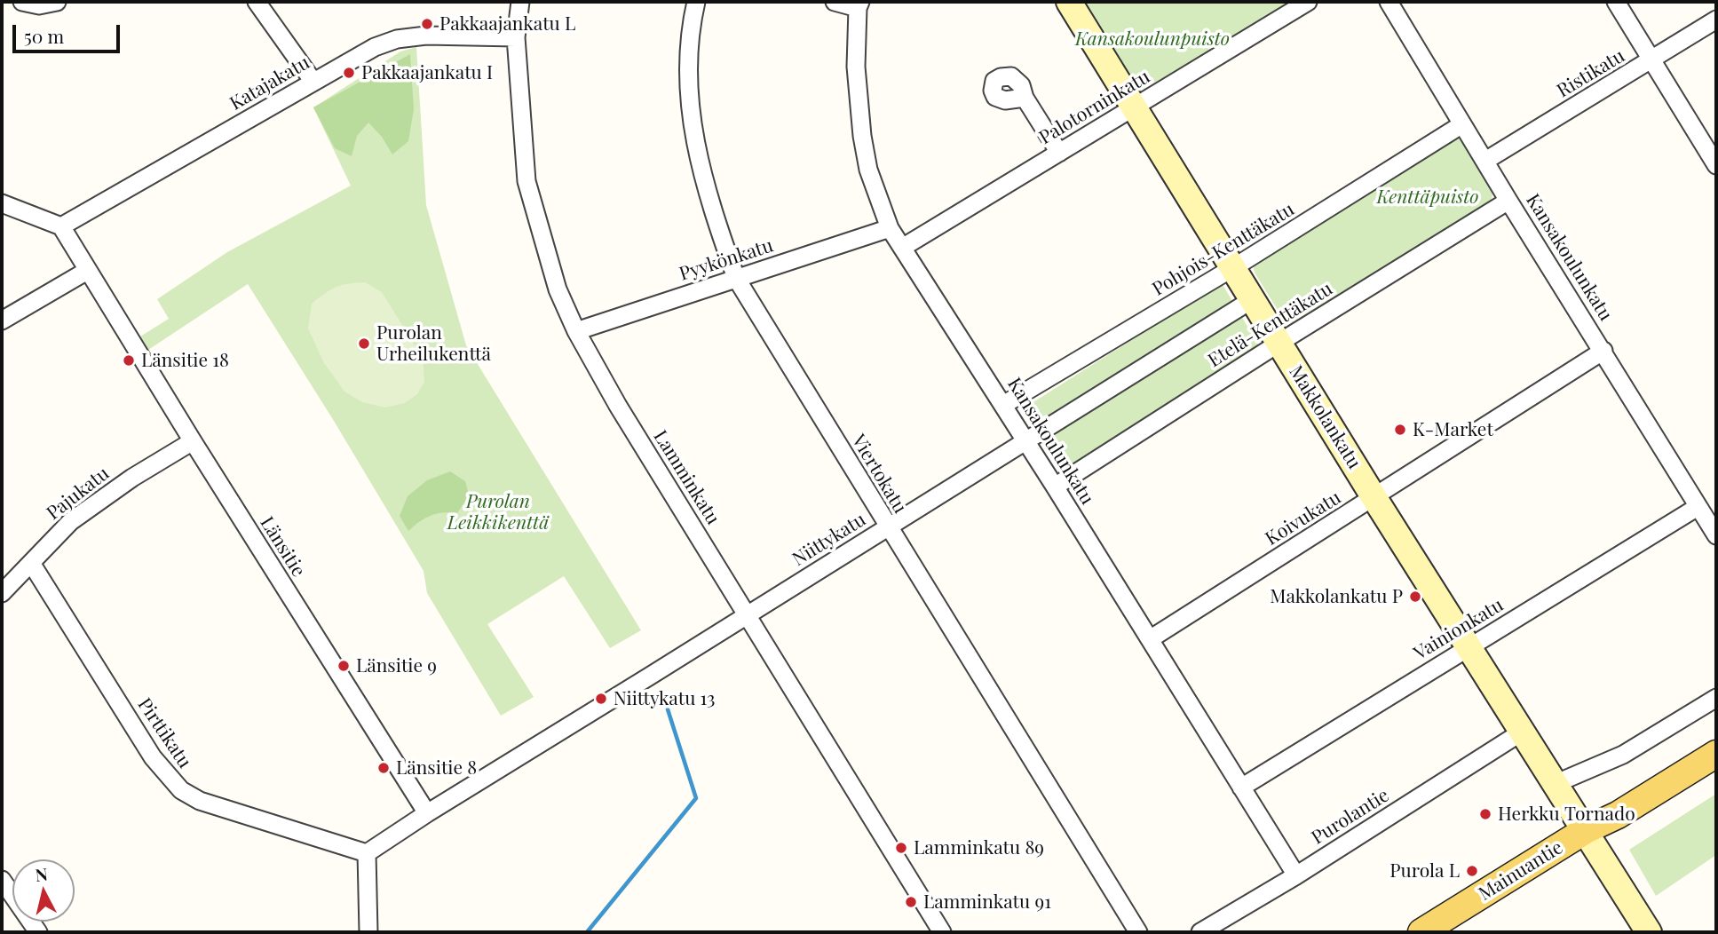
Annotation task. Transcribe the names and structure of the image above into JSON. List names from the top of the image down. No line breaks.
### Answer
{"streets":{"main road":["Mainuantie"],"street":["Ristikatu","Katajakatu","Palotorninkatu","Pohjois-Kenttäkatu","Kansakoulunkatu","Pyykönkatu","Etelä-Kenttäkatu","Makkolankatu","Viertokatu","Lamminkatu","Pajukatu","Koivukatu","Niittykatu","Länsitie","Vainionkatu","Pirttikatu","Purolantie"]},"crossings":[["Ristikatu","Kansakoulunkatu"],["Katajakatu","Lamminkatu"],["Katajakatu","Länsitie"],["Palotorninkatu","Kansakoulunkatu"],["Palotorninkatu","Makkolankatu"],["Pohjois-Kenttäkatu","Kansakoulunkatu"],["Pohjois-Kenttäkatu","Makkolankatu"],["Kansakoulunkatu","Pyykönkatu"],["Kansakoulunkatu","Etelä-Kenttäkatu"],["Kansakoulunkatu","Koivukatu"],["Kansakoulunkatu","Niittykatu"],["Kansakoulunkatu","Vainionkatu"],["Kansakoulunkatu","Purolantie"],["Pyykönkatu","Viertokatu"],["Pyykönkatu","Lamminkatu"],["Etelä-Kenttäkatu","Makkolankatu"],["Makkolankatu","Koivukatu"],["Makkolankatu","Niittykatu"],["Makkolankatu","Vainionkatu"],["Makkolankatu","Purolantie"],["Makkolankatu","Mainuantie"],["Viertokatu","Niittykatu"],["Lamminkatu","Niittykatu"],["Pajukatu","Länsitie"],["Pajukatu","Pirttikatu"],["Niittykatu","Länsitie"]],"parks":["Kansakoulunpuisto","Kenttäpuisto","Purolan Leikkikenttä"],"places":["Pakkaajankatu L","Pakkaajankatu I","Purolan Urheilukenttä","Länsitie 18","K-Market","Makkolankatu P","Länsitie 9","Niittykatu 13","Länsitie 8","Herkku Tornado","Lamminkatu 89","Purola L","Lamminkatu 91"],"scale_bar":"50 m","north":"top"}
